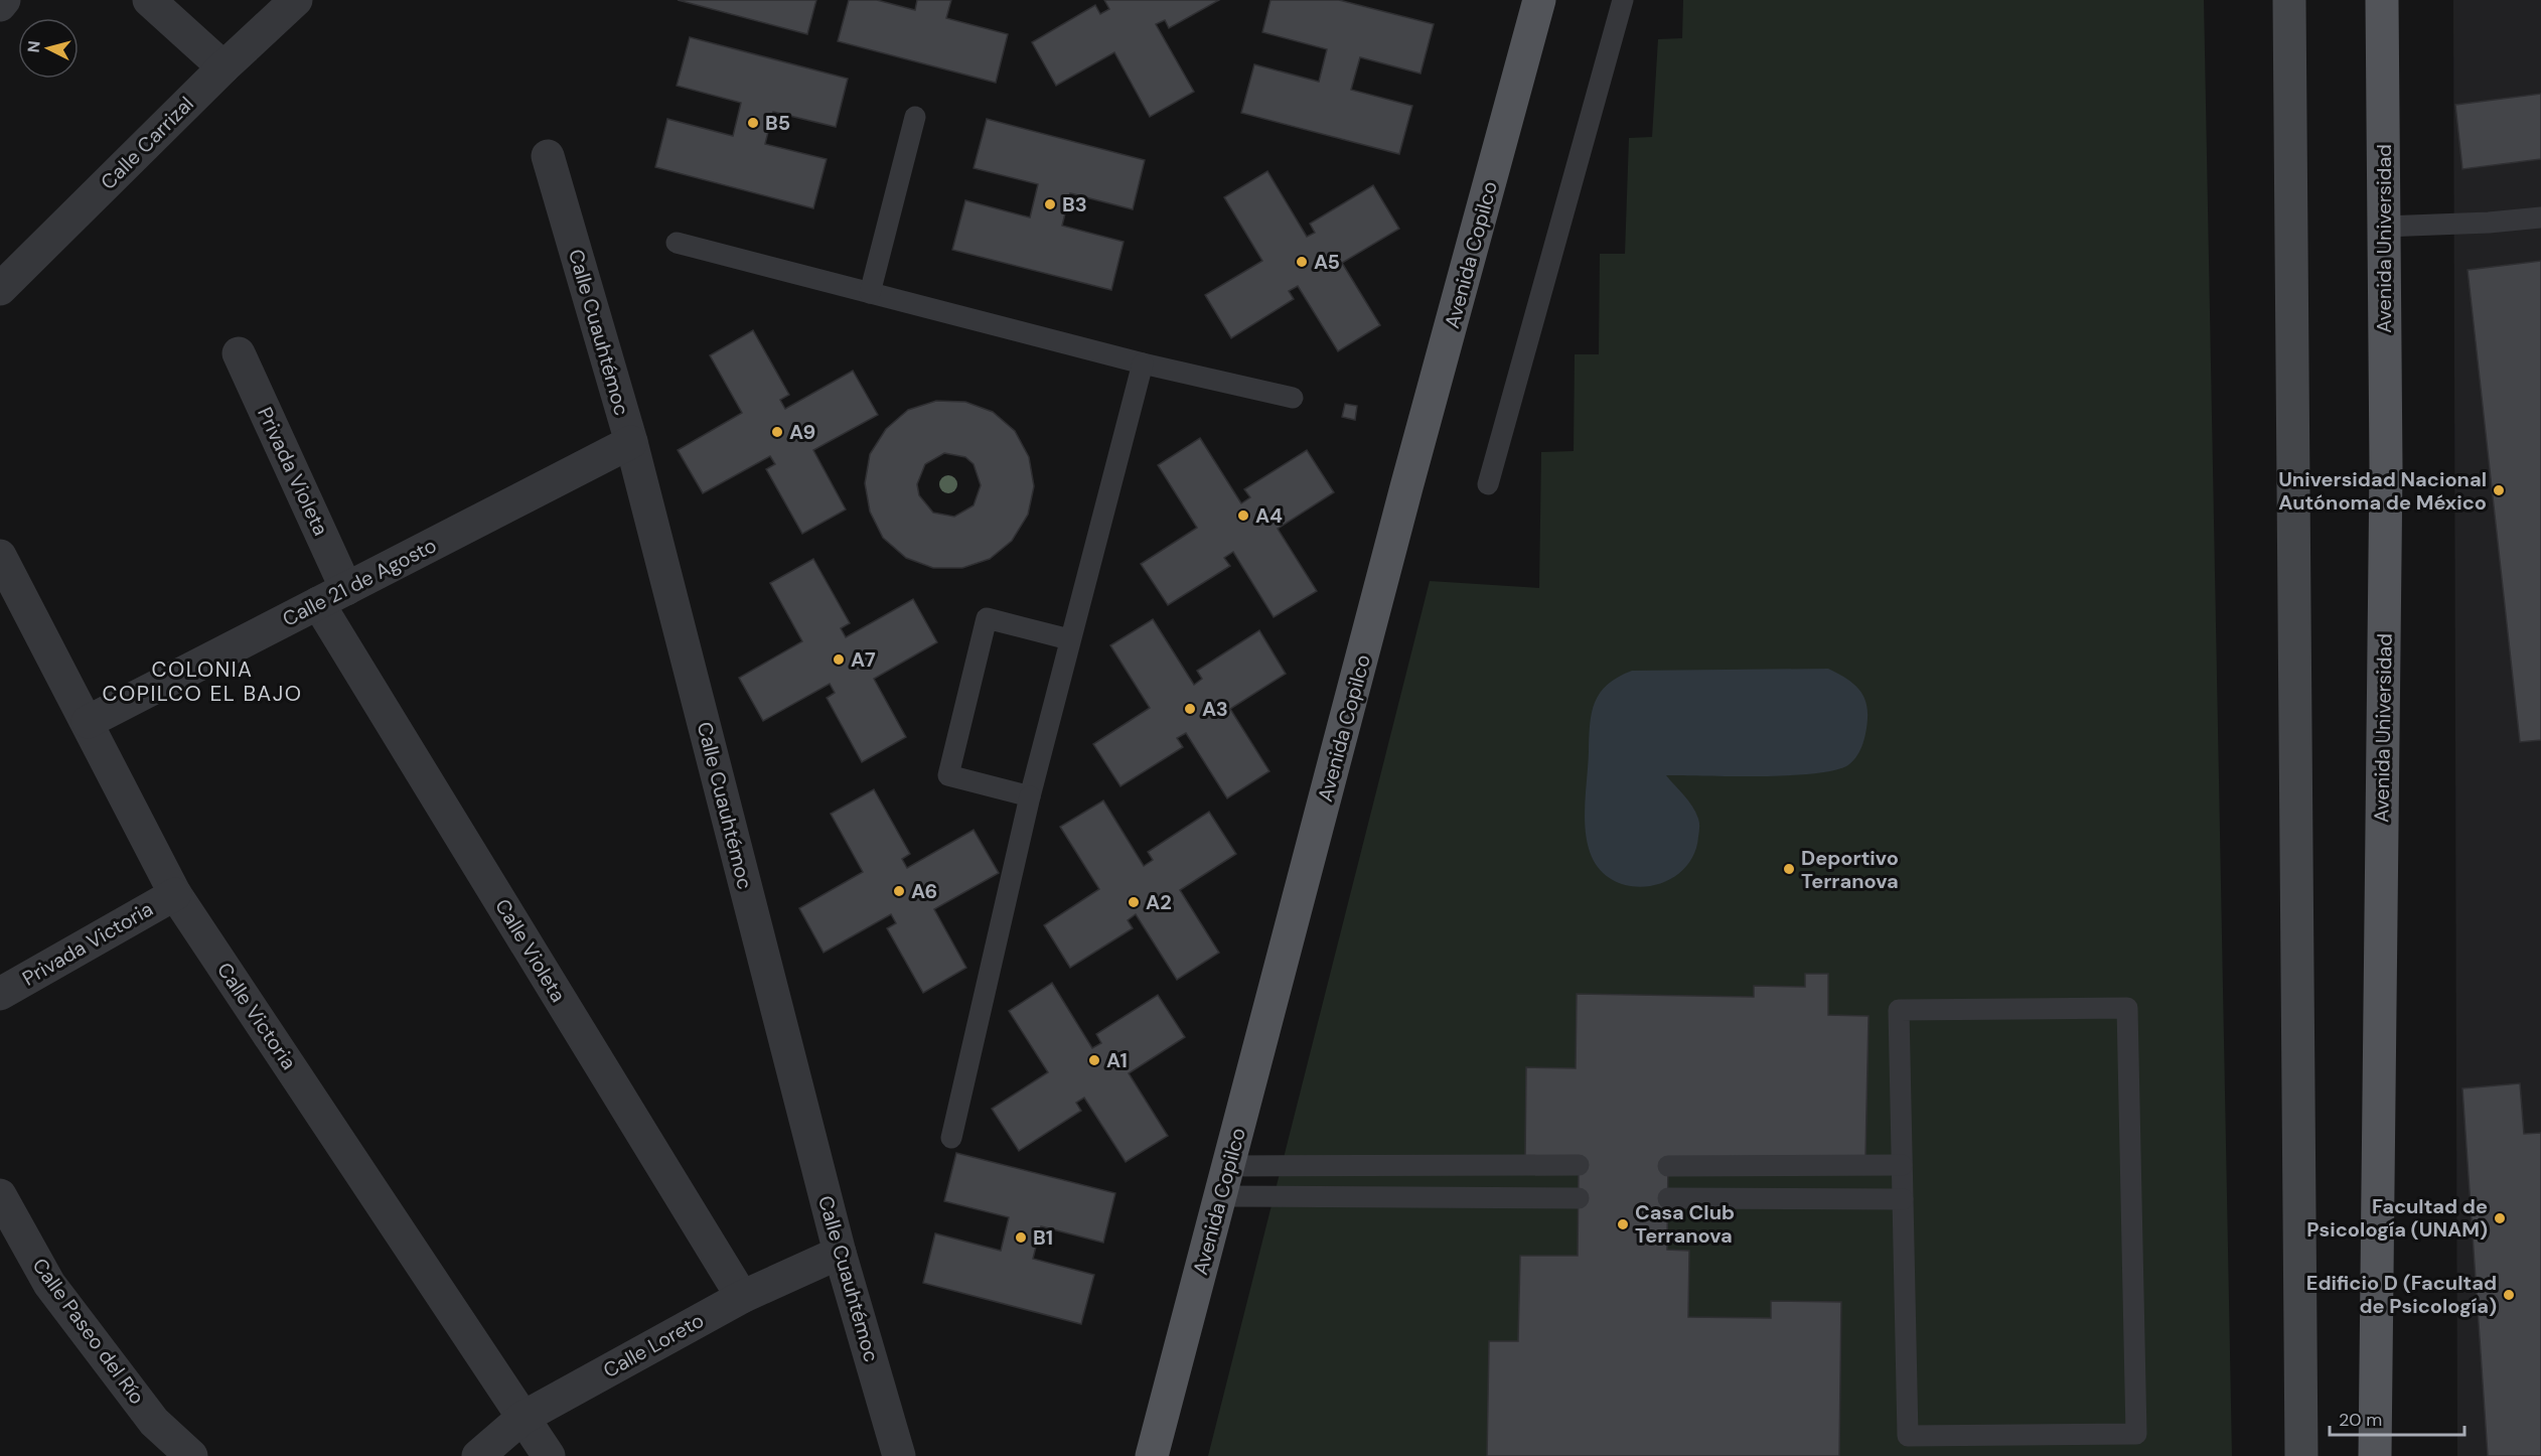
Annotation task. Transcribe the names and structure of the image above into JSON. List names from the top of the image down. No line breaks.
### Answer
{"streets":{"main road":["Avenida Universidad","Avenida Copilco"],"street":["Calle Carrizal","Calle Cuauhtémoc","Privada Violeta","Calle 21 de Agosto","Privada Victoria","Calle Violeta","Calle Victoria","Calle Paseo del Río","Calle Loreto"]},"crossings":[["Calle Cuauhtémoc","Calle 21 de Agosto"],["Calle Cuauhtémoc","Calle Loreto"],["Privada Violeta","Calle 21 de Agosto"],["Privada Violeta","Calle Violeta"],["Calle 21 de Agosto","Calle Violeta"],["Calle 21 de Agosto","Calle Victoria"],["Privada Victoria","Calle Victoria"],["Calle Violeta","Calle Loreto"],["Calle Victoria","Calle Loreto"]],"districts":["COLONIA COPILCO EL BAJO"],"places":["B5","B3","A5","A9","Universidad Nacional Autónoma de México","A4","A7","A3","Deportivo Terranova","A6","A2","A1","Facultad de Psicología (UNAM)","Casa Club Terranova","B1","Edificio D (Facultad de Psicología)"],"scale_bar":"20 m","north":"left"}
